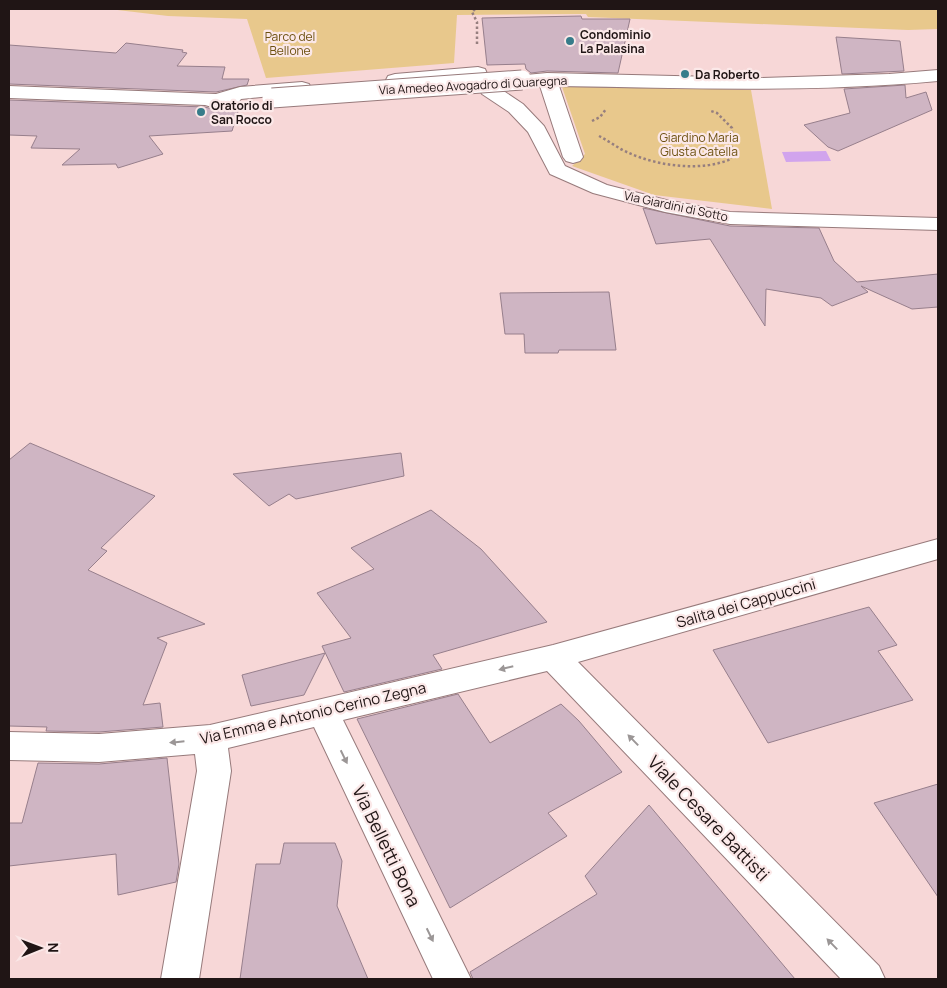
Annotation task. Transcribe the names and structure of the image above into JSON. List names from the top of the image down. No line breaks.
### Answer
{"streets":{"street":["Via Amedeo Avogadro di Quaregna","Via Giardini di Sotto","Salita dei Cappuccini","Via Emma e Antonio Cerino Zegna","Viale Cesare Battisti","Via Belletti Bona"]},"crossings":[["Salita dei Cappuccini","Via Emma e Antonio Cerino Zegna"],["Salita dei Cappuccini","Viale Cesare Battisti"],["Via Emma e Antonio Cerino Zegna","Viale Cesare Battisti"],["Via Emma e Antonio Cerino Zegna","Via Belletti Bona"]],"one_way":["Via Emma e Antonio Cerino Zegna","Viale Cesare Battisti","Via Belletti Bona"],"parks":["Parco del Bellone","Giardino Maria Giusta Catella"],"places":["Condominio La Palasina","Da Roberto","Oratorio di San Rocco"],"north":"right"}
